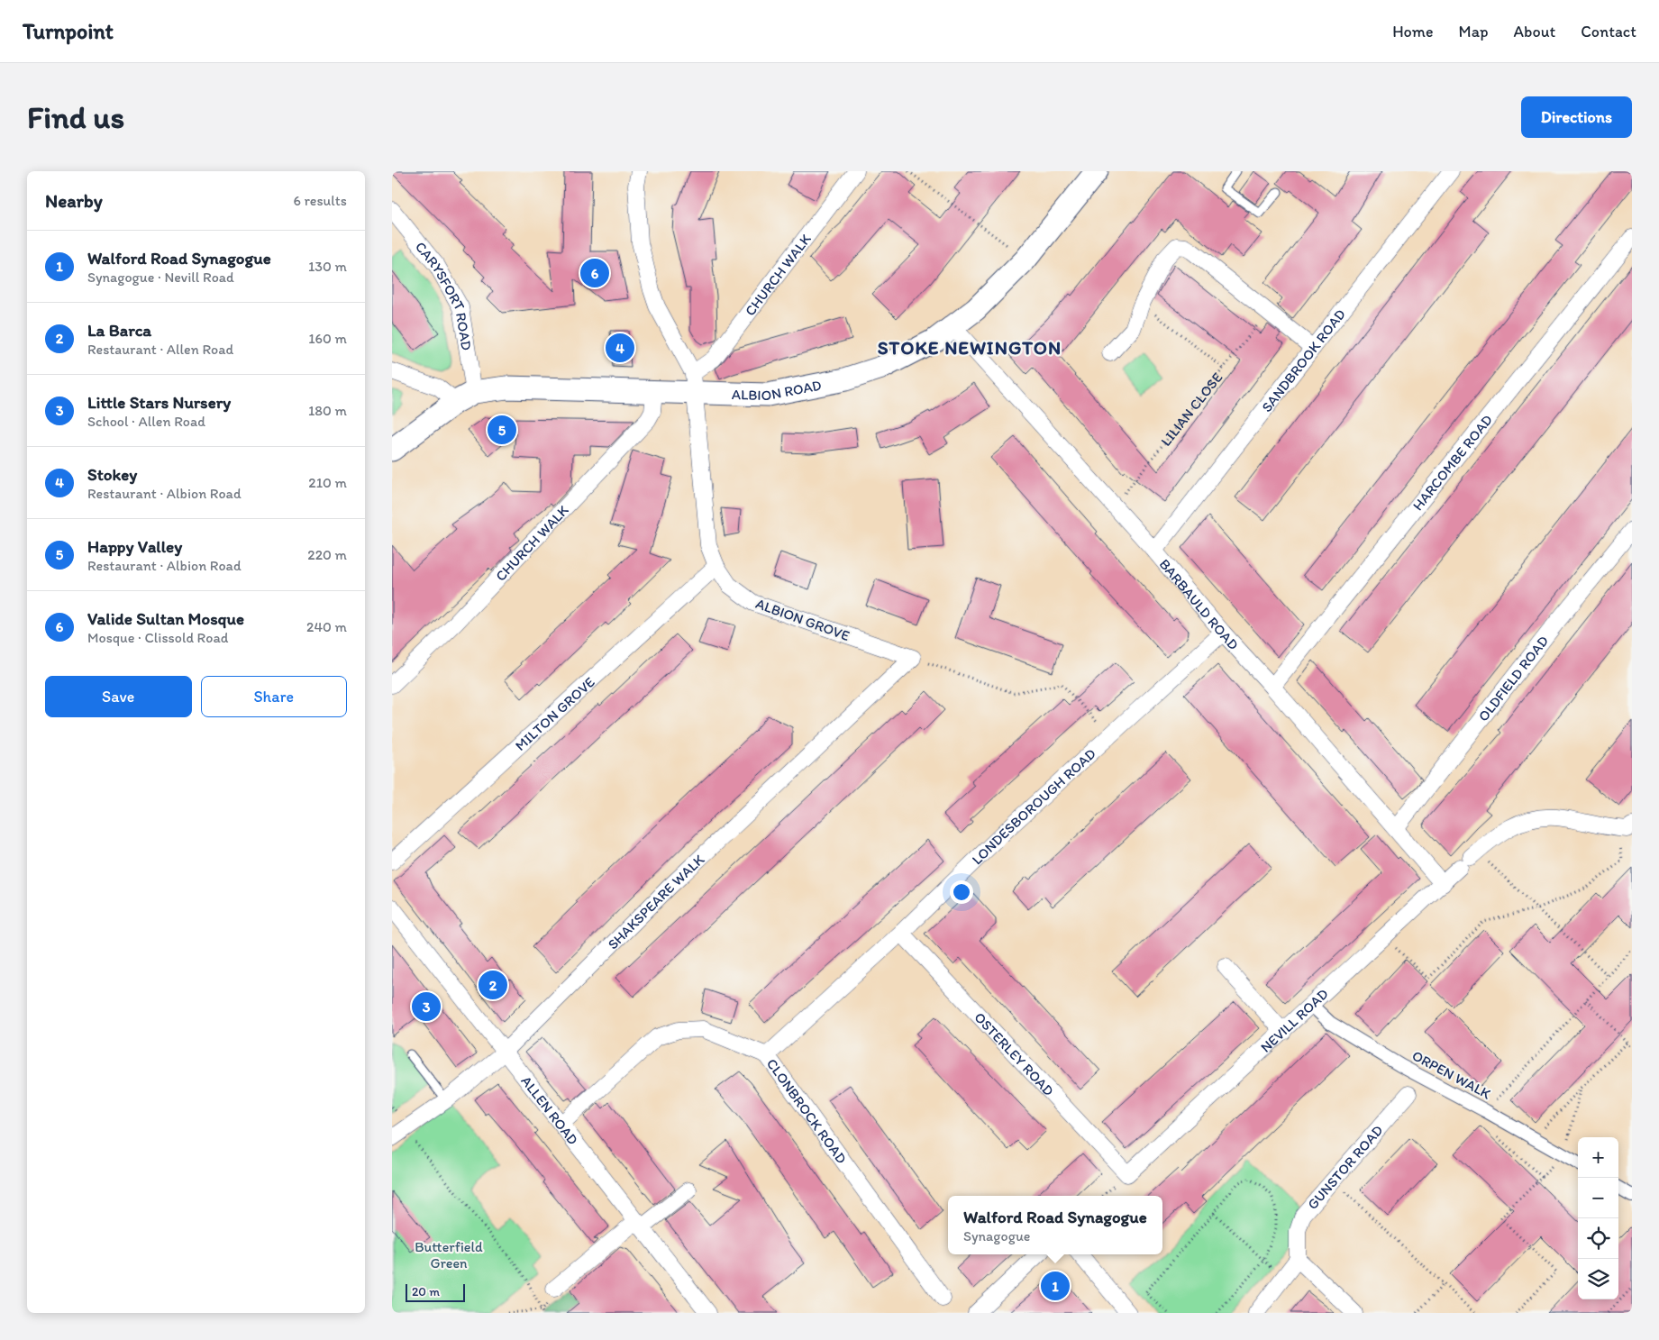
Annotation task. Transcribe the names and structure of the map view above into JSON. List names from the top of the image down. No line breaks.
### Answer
{"streets":{"main road":["ALBION ROAD"],"street":["CHURCH WALK","CARYSFORT ROAD","SANDBROOK ROAD","HARCOMBE ROAD","BARBAULD ROAD","ALBION GROVE","OLDFIELD ROAD","MILTON GROVE","LONDESBOROUGH ROAD","SHAKSPEARE WALK","NEVILL ROAD","OSTERLEY ROAD","ORPEN WALK","ALLEN ROAD","CLONBROCK ROAD","GUNSTOR ROAD"],"path":["LILIAN CLOSE"]},"crossings":[["CHURCH WALK","ALBION ROAD"],["CHURCH WALK","ALBION GROVE"],["CARYSFORT ROAD","ALBION ROAD"],["SANDBROOK ROAD","BARBAULD ROAD"],["ALBION ROAD","BARBAULD ROAD"],["ALBION ROAD","ALBION GROVE"],["LILIAN CLOSE","BARBAULD ROAD"],["HARCOMBE ROAD","BARBAULD ROAD"],["BARBAULD ROAD","OLDFIELD ROAD"],["BARBAULD ROAD","LONDESBOROUGH ROAD"],["BARBAULD ROAD","NEVILL ROAD"],["ALBION GROVE","MILTON GROVE"],["ALBION GROVE","SHAKSPEARE WALK"],["LONDESBOROUGH ROAD","OSTERLEY ROAD"],["LONDESBOROUGH ROAD","CLONBROCK ROAD"],["SHAKSPEARE WALK","ALLEN ROAD"],["NEVILL ROAD","OSTERLEY ROAD"],["NEVILL ROAD","ORPEN WALK"],["ALLEN ROAD","CLONBROCK ROAD"]],"districts":["STOKE NEWINGTON"],"parks":["Butterfield Green"],"scale_bar":"20 m","page":{"header":"Turnpoint","nav":["Home","Map","About","Contact"],"buttons":["Directions",["Save","Share"]],"title":"Find us","heading":["Nearby","6 results"],"list":[{"mark":"1","name":"Walford Road Synagogue","note":"Synagogue · Nevill Road","value":"130 m"},{"mark":"2","name":"La Barca","note":"Restaurant · Allen Road","value":"160 m"},{"mark":"3","name":"Little Stars Nursery","note":"School · Allen Road","value":"180 m"},{"mark":"4","name":"Stokey","note":"Restaurant · Albion Road","value":"210 m"},{"mark":"5","name":"Happy Valley","note":"Restaurant · Albion Road","value":"220 m"},{"mark":"6","name":"Valide Sultan Mosque","note":"Mosque · Clissold Road","value":"240 m"}],"pins":["6","4","5","2","3","1"],"map_buttons":["+","−"],"popup":["Walford Road Synagogue","Synagogue"],"scale":"20 m"}}
